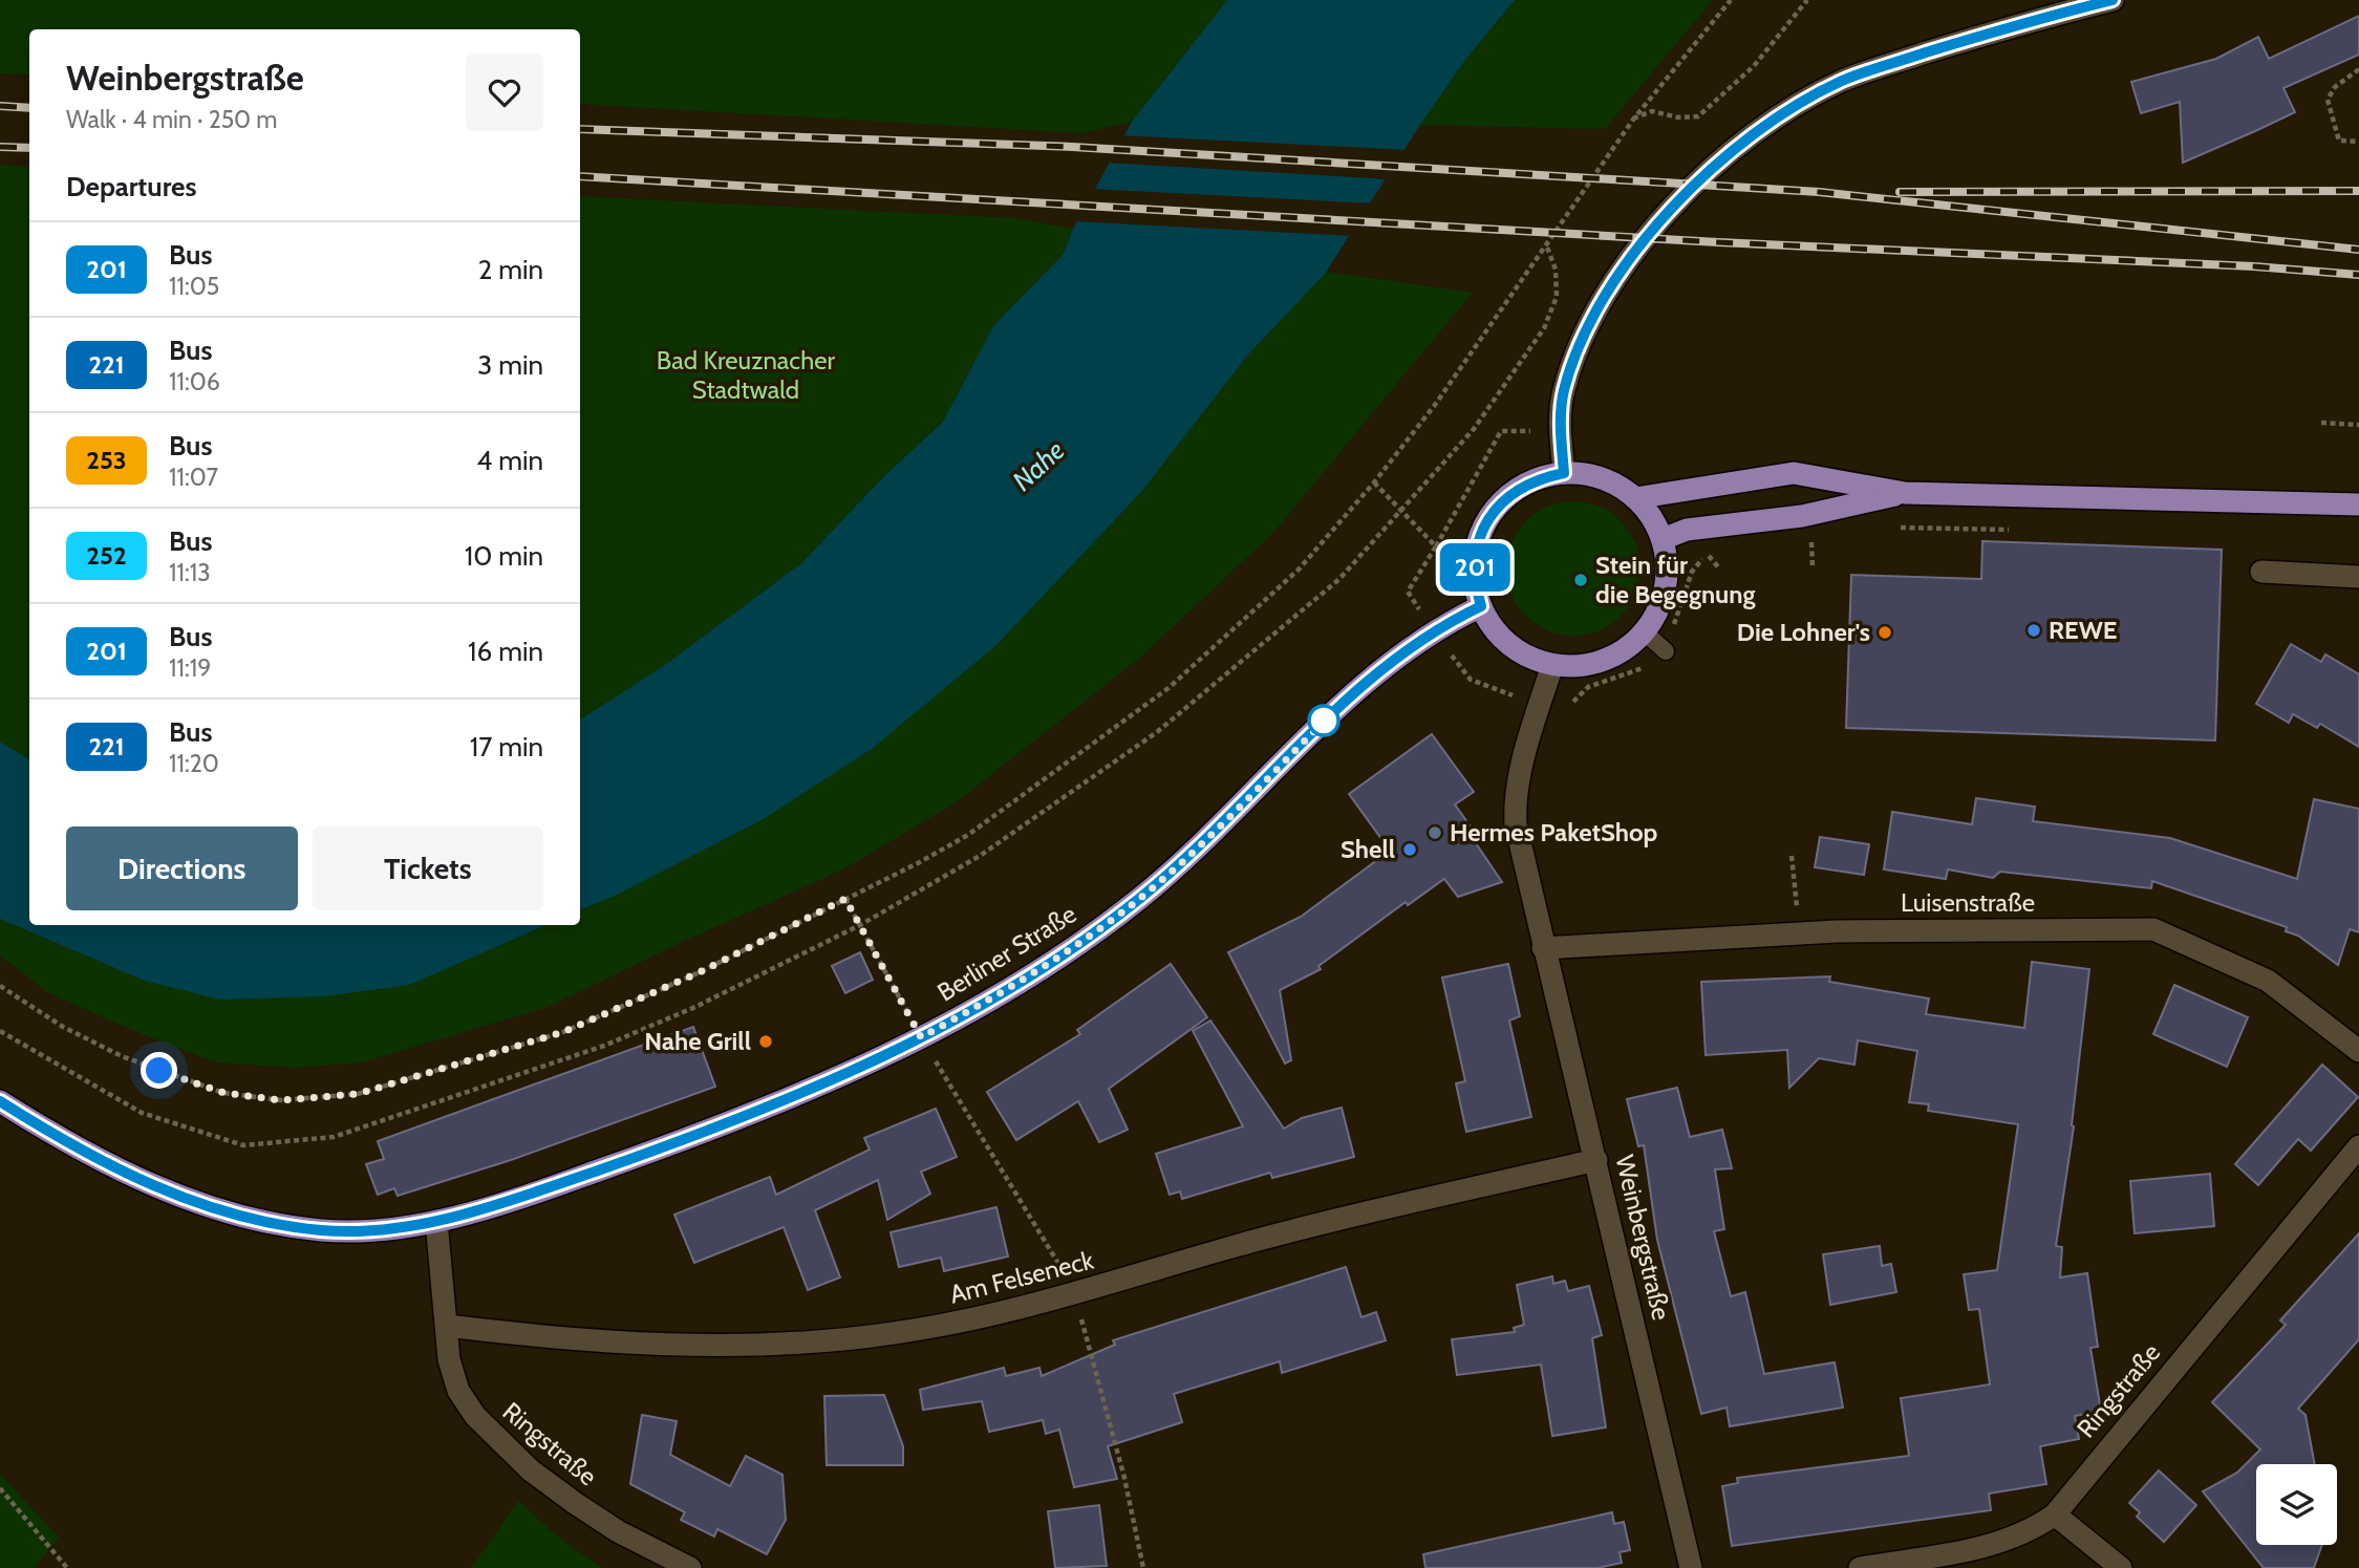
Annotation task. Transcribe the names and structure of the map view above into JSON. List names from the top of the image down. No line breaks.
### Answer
{"streets":{"main road":["Berliner Straße"],"street":["Luisenstraße","Weinbergstraße","Am Felseneck","Ringstraße"]},"crossings":[["Luisenstraße","Weinbergstraße"],["Berliner Straße","Weinbergstraße"],["Berliner Straße","Ringstraße"],["Weinbergstraße","Am Felseneck"],["Am Felseneck","Ringstraße"]],"water":["Nahe"],"parks":["Bad Kreuznacher Stadtwald"],"places":["Stein für die Begegnung","REWE","Die Lohner's","Hermes PaketShop","Shell","Nahe Grill"],"lines":["bus line 201"],"page":{"on_map":"201","heading":[["Weinbergstraße","Walk · 4 min · 250 m"],"Departures"],"list":[{"mark":"201","name":"Bus","note":"11:05","value":"2 min"},{"mark":"221","name":"Bus","note":"11:06","value":"3 min"},{"mark":"253","name":"Bus","note":"11:07","value":"4 min"},{"mark":"252","name":"Bus","note":"11:13","value":"10 min"},{"mark":"201","name":"Bus","note":"11:19","value":"16 min"},{"mark":"221","name":"Bus","note":"11:20","value":"17 min"}],"buttons":["Directions","Tickets"]}}
